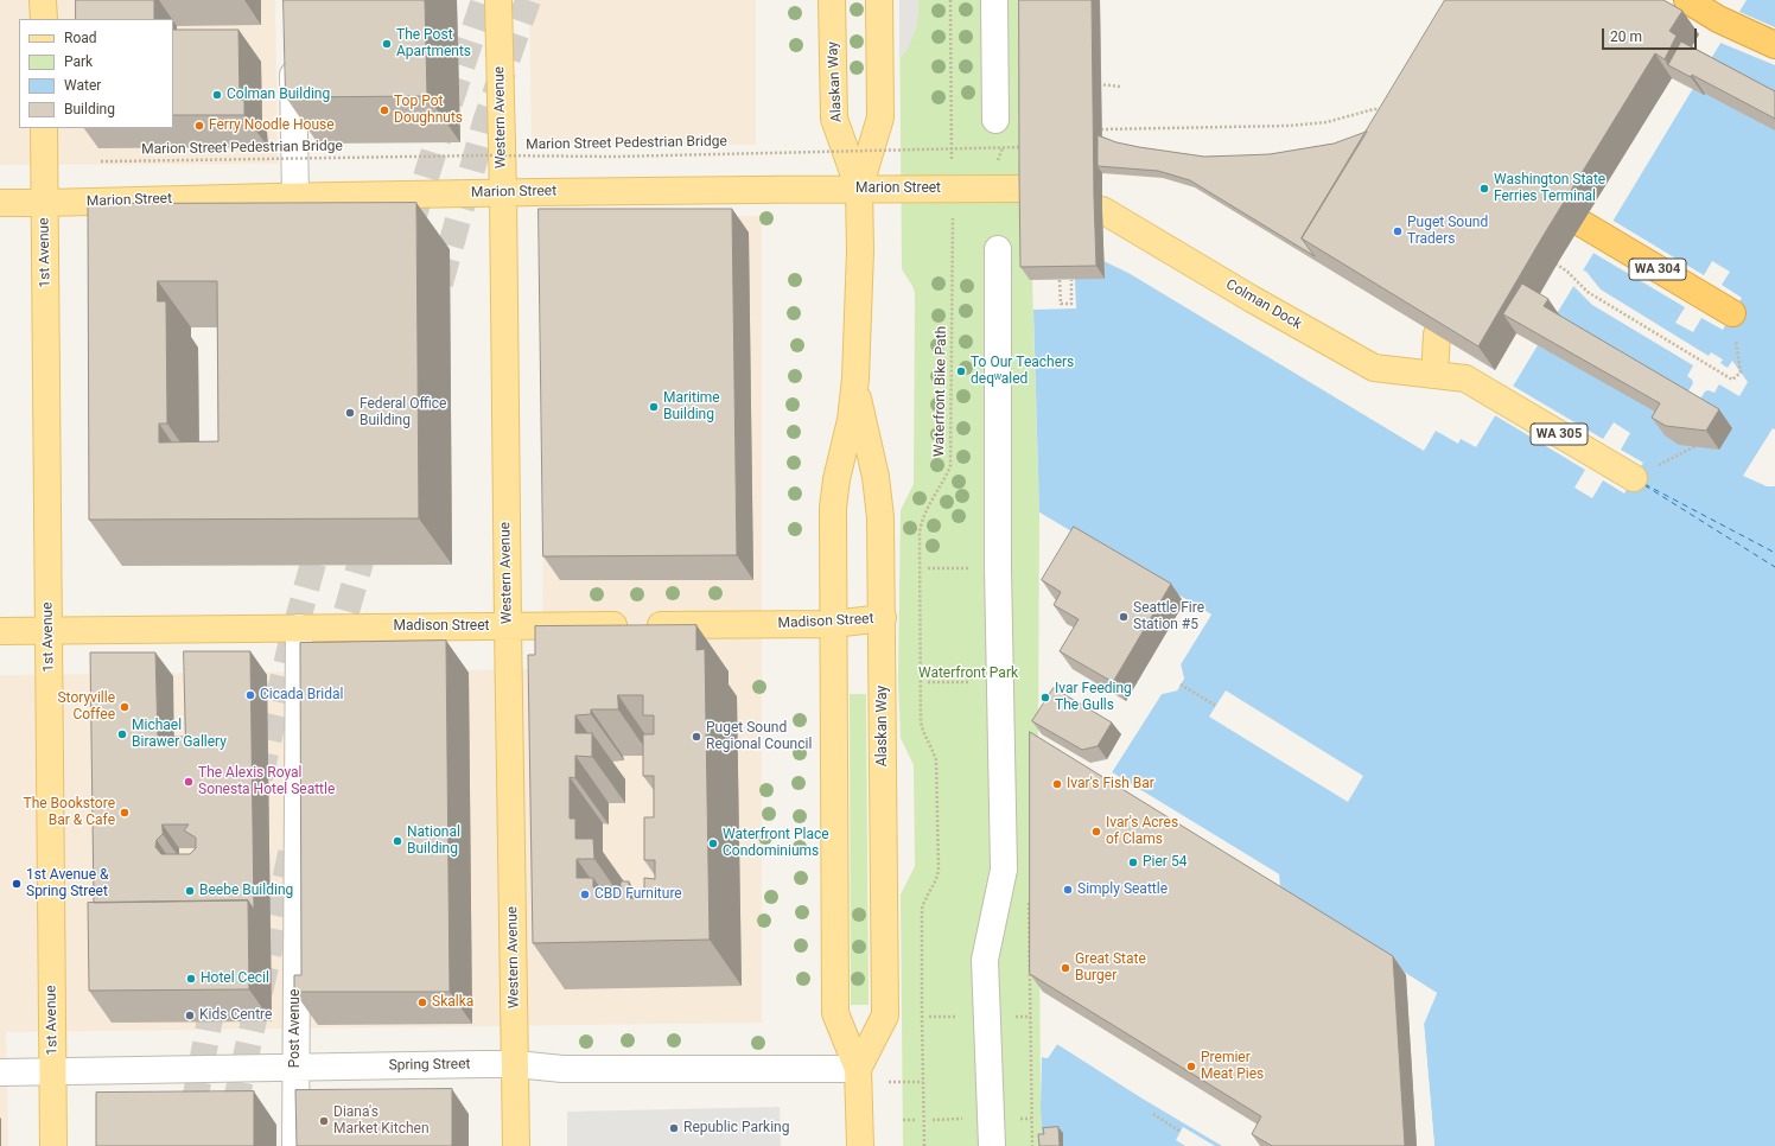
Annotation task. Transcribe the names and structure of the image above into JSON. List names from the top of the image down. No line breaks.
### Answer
{"streets":{"highway":["WA 304"],"main road":["Alaskan Way","Western Avenue","Marion Street","1st Avenue","Colman Dock","WA 305","Madison Street"],"street":["Post Avenue","Spring Street"],"path":["Marion Street Pedestrian Bridge","Waterfront Bike Path"]},"crossings":[["Alaskan Way","Marion Street"],["Alaskan Way","Madison Street"],["Alaskan Way","Spring Street"],["Western Avenue","Marion Street"],["Western Avenue","Madison Street"],["Western Avenue","Spring Street"],["Marion Street","1st Avenue"],["Marion Street","Waterfront Bike Path"],["1st Avenue","Madison Street"],["1st Avenue","Spring Street"],["Madison Street","Post Avenue"],["Post Avenue","Spring Street"]],"parks":["Waterfront Park"],"places":["The Post Apartments","Colman Building","Top Pot Doughnuts","Ferry Noodle House","Washington State Ferries Terminal","Puget Sound Traders","To Our Teachers deqʷaled","Maritime Building","Federal Office Building","Seattle Fire Station #5","Cicada Bridal","Ivar Feeding The Gulls","Storyville Coffee","Michael Birawer Gallery","Puget Sound Regional Council","The Alexis Royal Sonesta Hotel Seattle","Ivar's Fish Bar","The Bookstore Bar & Cafe","Ivar's Acres of Clams","National Building","Waterfront Place Condominiums","Pier 54","1st Avenue & Spring Street","Simply Seattle","Beebe Building","CBD Furniture","Great State Burger","Hotel Cecil","Skalka","Kids Centre","Premier Meat Pies","Diana's Market Kitchen","Republic Parking"],"legend":["Road","Park","Water","Building"],"scale_bar":"20 m"}
